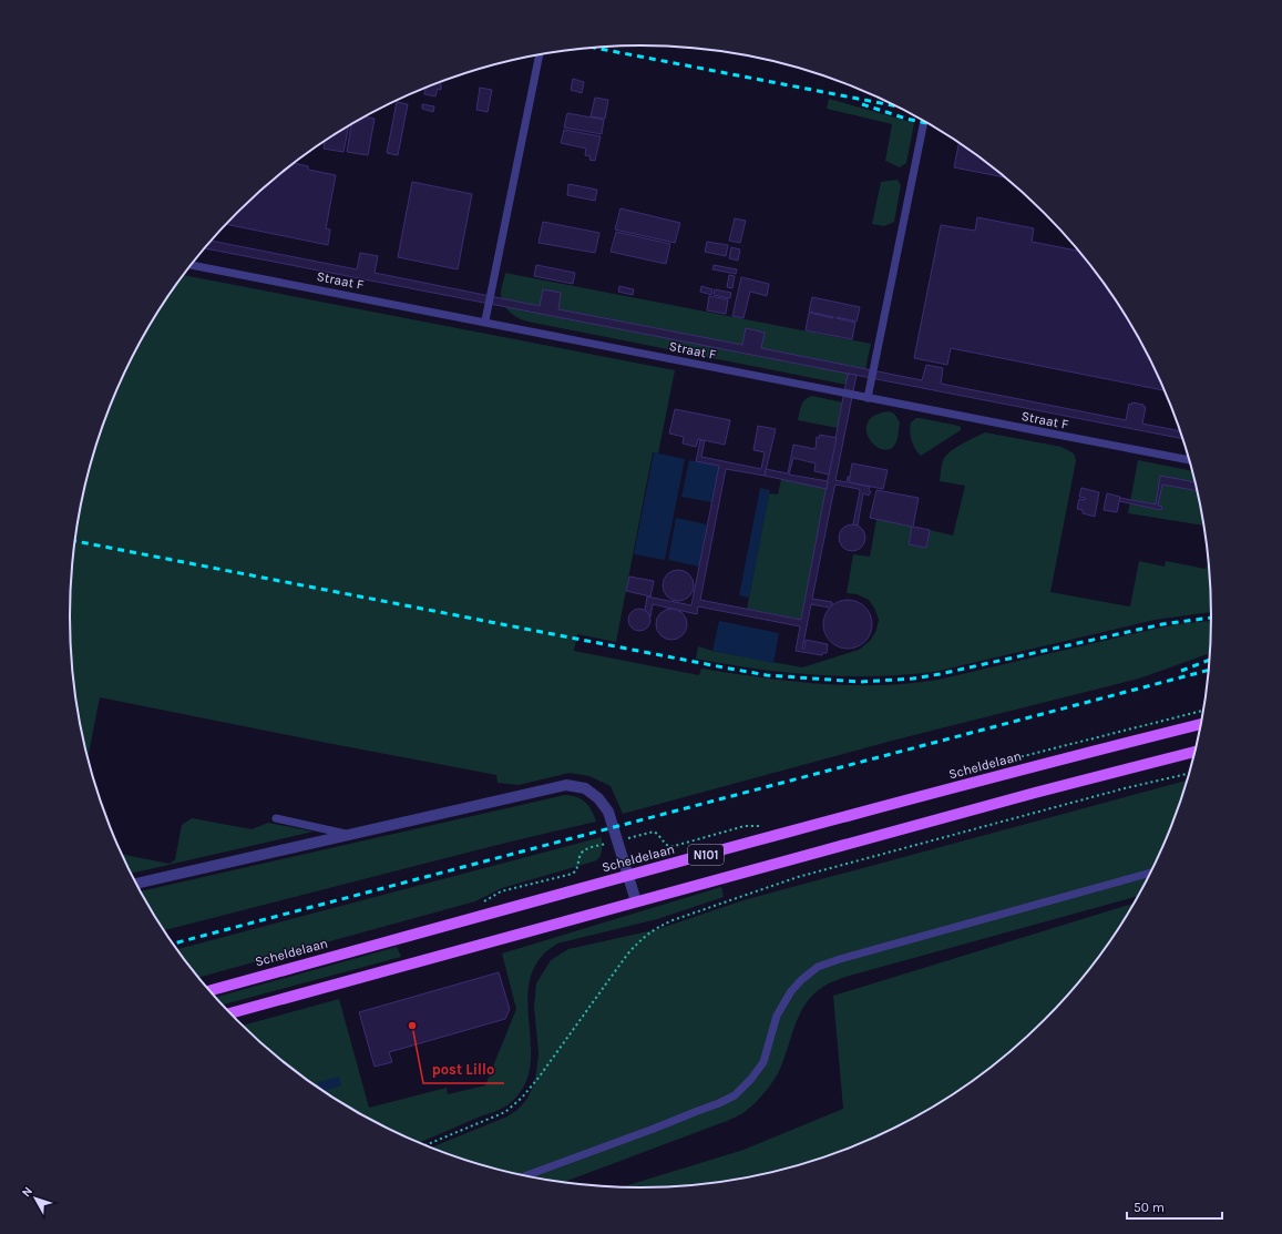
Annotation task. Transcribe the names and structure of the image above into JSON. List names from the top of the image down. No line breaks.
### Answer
{"streets":{"main road":["Scheldelaan","N101"],"lane":["Straat F"]},"places":["post Lillo"],"scale_bar":"50 m","north":"top left"}
